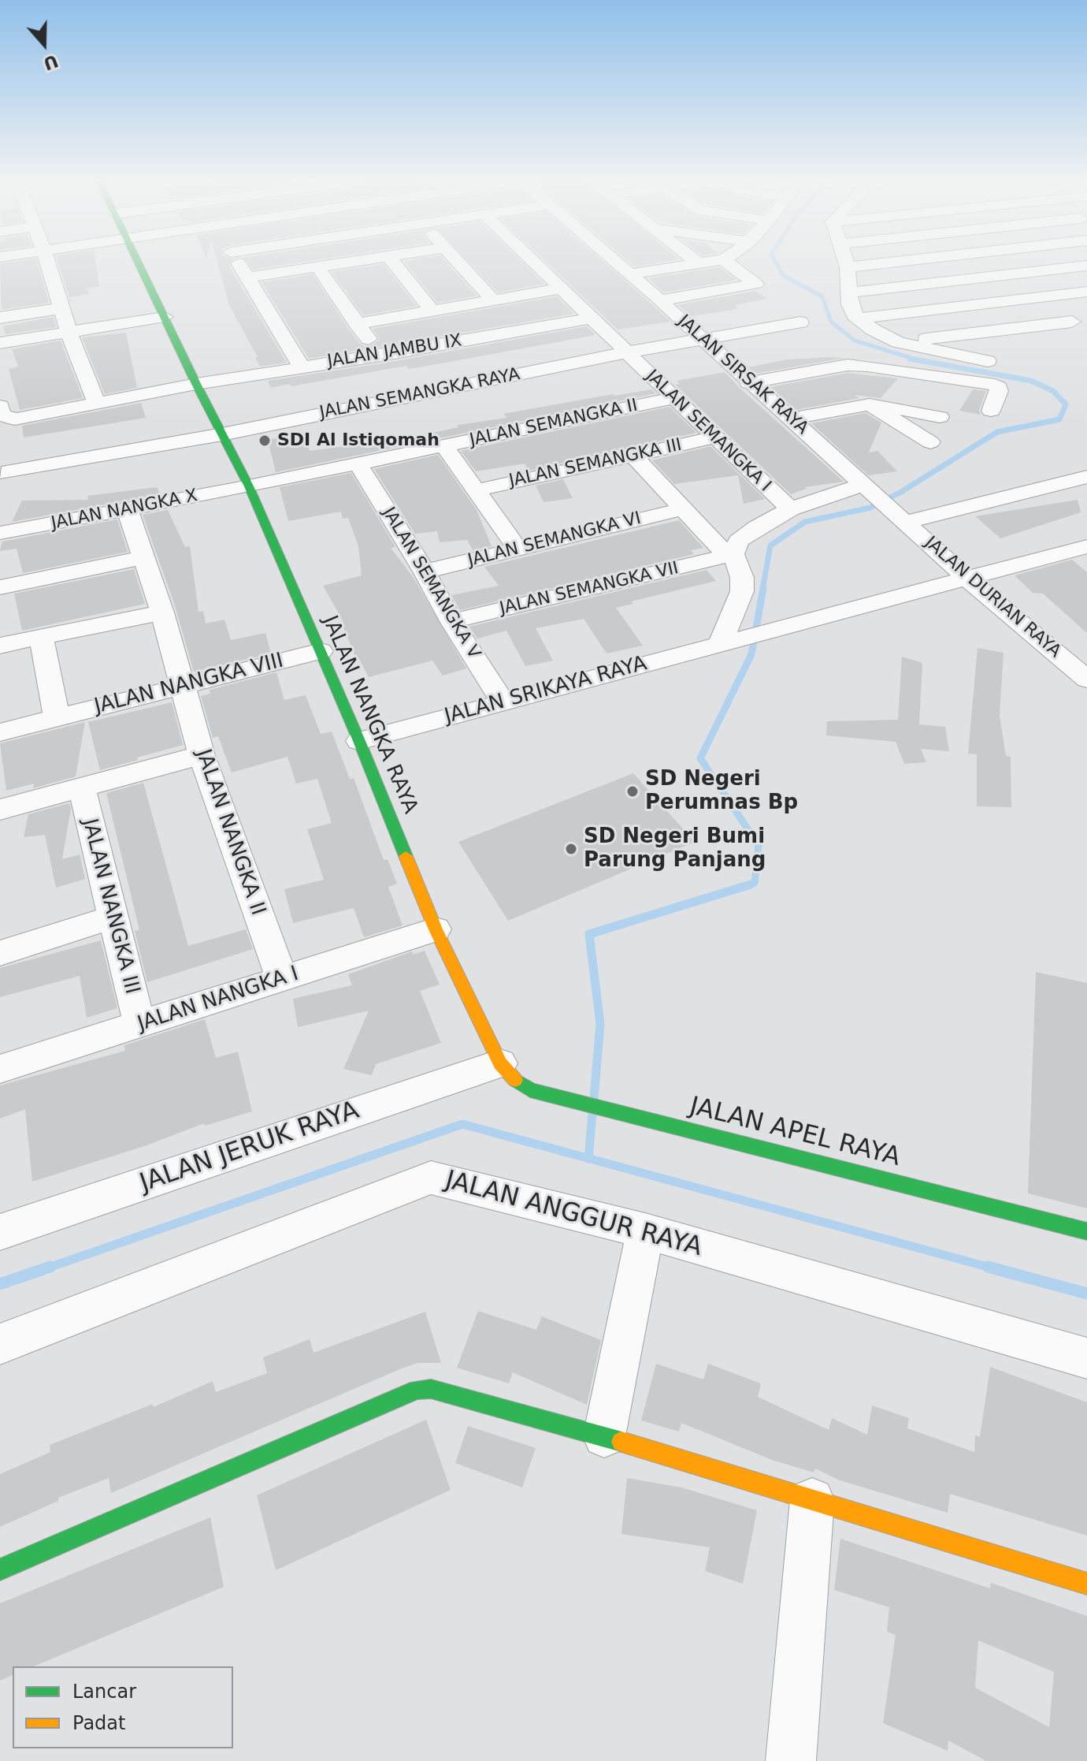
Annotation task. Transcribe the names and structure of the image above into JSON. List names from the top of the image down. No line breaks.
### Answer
{"streets":{"street":["JALAN JAMBU IX","JALAN SIRSAK RAYA","JALAN SEMANGKA RAYA","JALAN SEMANGKA II","JALAN SEMANGKA I","JALAN SEMANGKA III","JALAN NANGKA X","JALAN SEMANGKA VI","JALAN SEMANGKA V","JALAN SEMANGKA VII","JALAN DURIAN RAYA","JALAN NANGKA VIII","JALAN SRIKAYA RAYA","JALAN NANGKA RAYA","JALAN NANGKA II","JALAN NANGKA III","JALAN NANGKA I","JALAN APEL RAYA","JALAN JERUK RAYA","JALAN ANGGUR RAYA"]},"crossings":[["JALAN JAMBU IX","JALAN SEMANGKA I"],["JALAN JAMBU IX","JALAN NANGKA RAYA"],["JALAN SIRSAK RAYA","JALAN SEMANGKA RAYA"],["JALAN SIRSAK RAYA","JALAN DURIAN RAYA"],["JALAN SEMANGKA RAYA","JALAN SEMANGKA I"],["JALAN SEMANGKA RAYA","JALAN NANGKA RAYA"],["JALAN SEMANGKA II","JALAN SEMANGKA I"],["JALAN SEMANGKA II","JALAN NANGKA X"],["JALAN SEMANGKA II","JALAN SEMANGKA V"],["JALAN SEMANGKA II","JALAN NANGKA RAYA"],["JALAN SEMANGKA I","JALAN SEMANGKA III"],["JALAN NANGKA X","JALAN NANGKA RAYA"],["JALAN NANGKA X","JALAN NANGKA II"],["JALAN SEMANGKA VI","JALAN SEMANGKA V"],["JALAN SEMANGKA V","JALAN SEMANGKA VII"],["JALAN SEMANGKA V","JALAN SRIKAYA RAYA"],["JALAN DURIAN RAYA","JALAN SRIKAYA RAYA"],["JALAN NANGKA VIII","JALAN NANGKA RAYA"],["JALAN NANGKA VIII","JALAN NANGKA II"],["JALAN SRIKAYA RAYA","JALAN NANGKA RAYA"],["JALAN NANGKA RAYA","JALAN NANGKA I"],["JALAN NANGKA RAYA","JALAN APEL RAYA"],["JALAN NANGKA RAYA","JALAN JERUK RAYA"],["JALAN NANGKA II","JALAN NANGKA I"],["JALAN NANGKA III","JALAN NANGKA I"],["JALAN APEL RAYA","JALAN JERUK RAYA"]],"places":["SDI Al Istiqomah","SD Negeri Perumnas Bp","SD Negeri Bumi Parung Panjang"],"legend":["Lancar","Padat"],"north":"bottom"}
